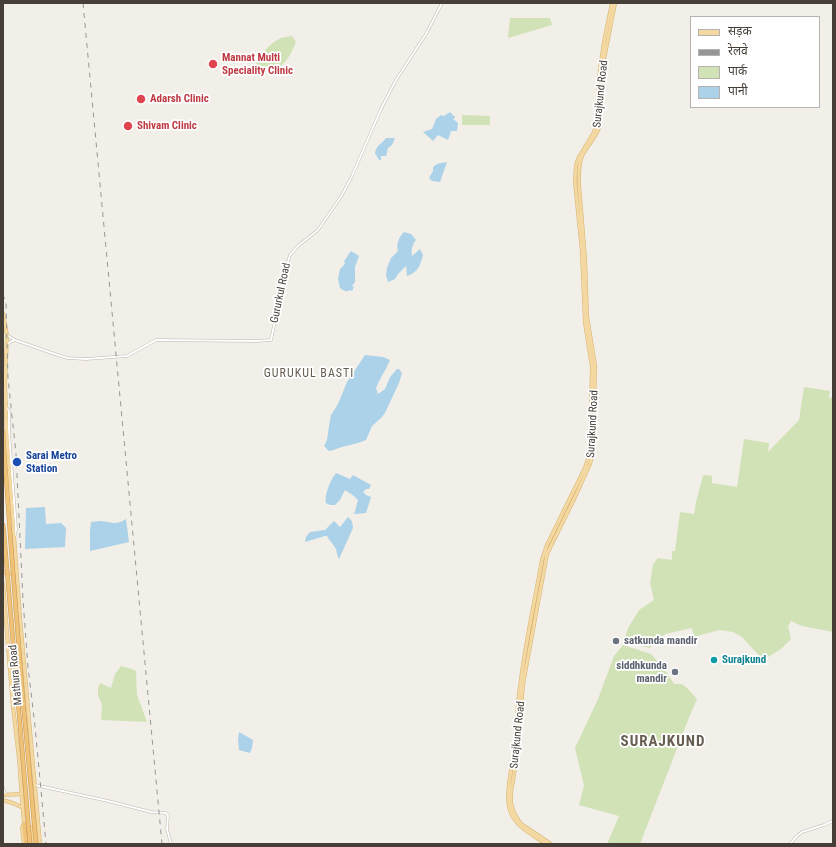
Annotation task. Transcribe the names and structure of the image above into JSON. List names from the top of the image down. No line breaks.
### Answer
{"streets":{"highway":["Mathura Road"],"main road":["Surajkund Road"],"street":["Gururkul Road"]},"districts":["GURUKUL BASTI","SURAJKUND"],"places":["Mannat Multi Speciality Clinic","Adarsh Clinic","Shivam Clinic","Sarai Metro Station","satkunda mandir","Surajkund","siddhkunda mandir"],"legend":["सड़क","रेलवे","पार्क","पानी"]}
